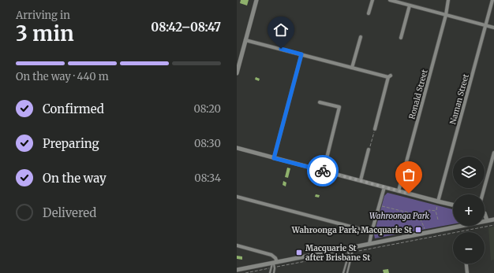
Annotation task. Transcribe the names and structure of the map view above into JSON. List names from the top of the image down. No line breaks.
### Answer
{"streets":{"street":["Ronald Street","Naman Street"]},"parks":["Wahroonga Park"],"places":{"transit":["Wahroonga Park, Macquarie St","Macquarie St after Brisbane St"]},"page":{"heading":["3 min","Arriving in","08:42–08:47"],"bar":"On the way · 440 m","list":[["Confirmed","08:20"],["Preparing","08:30"],["On the way","08:34"],"Delivered"],"map_buttons":["+","−"]}}
